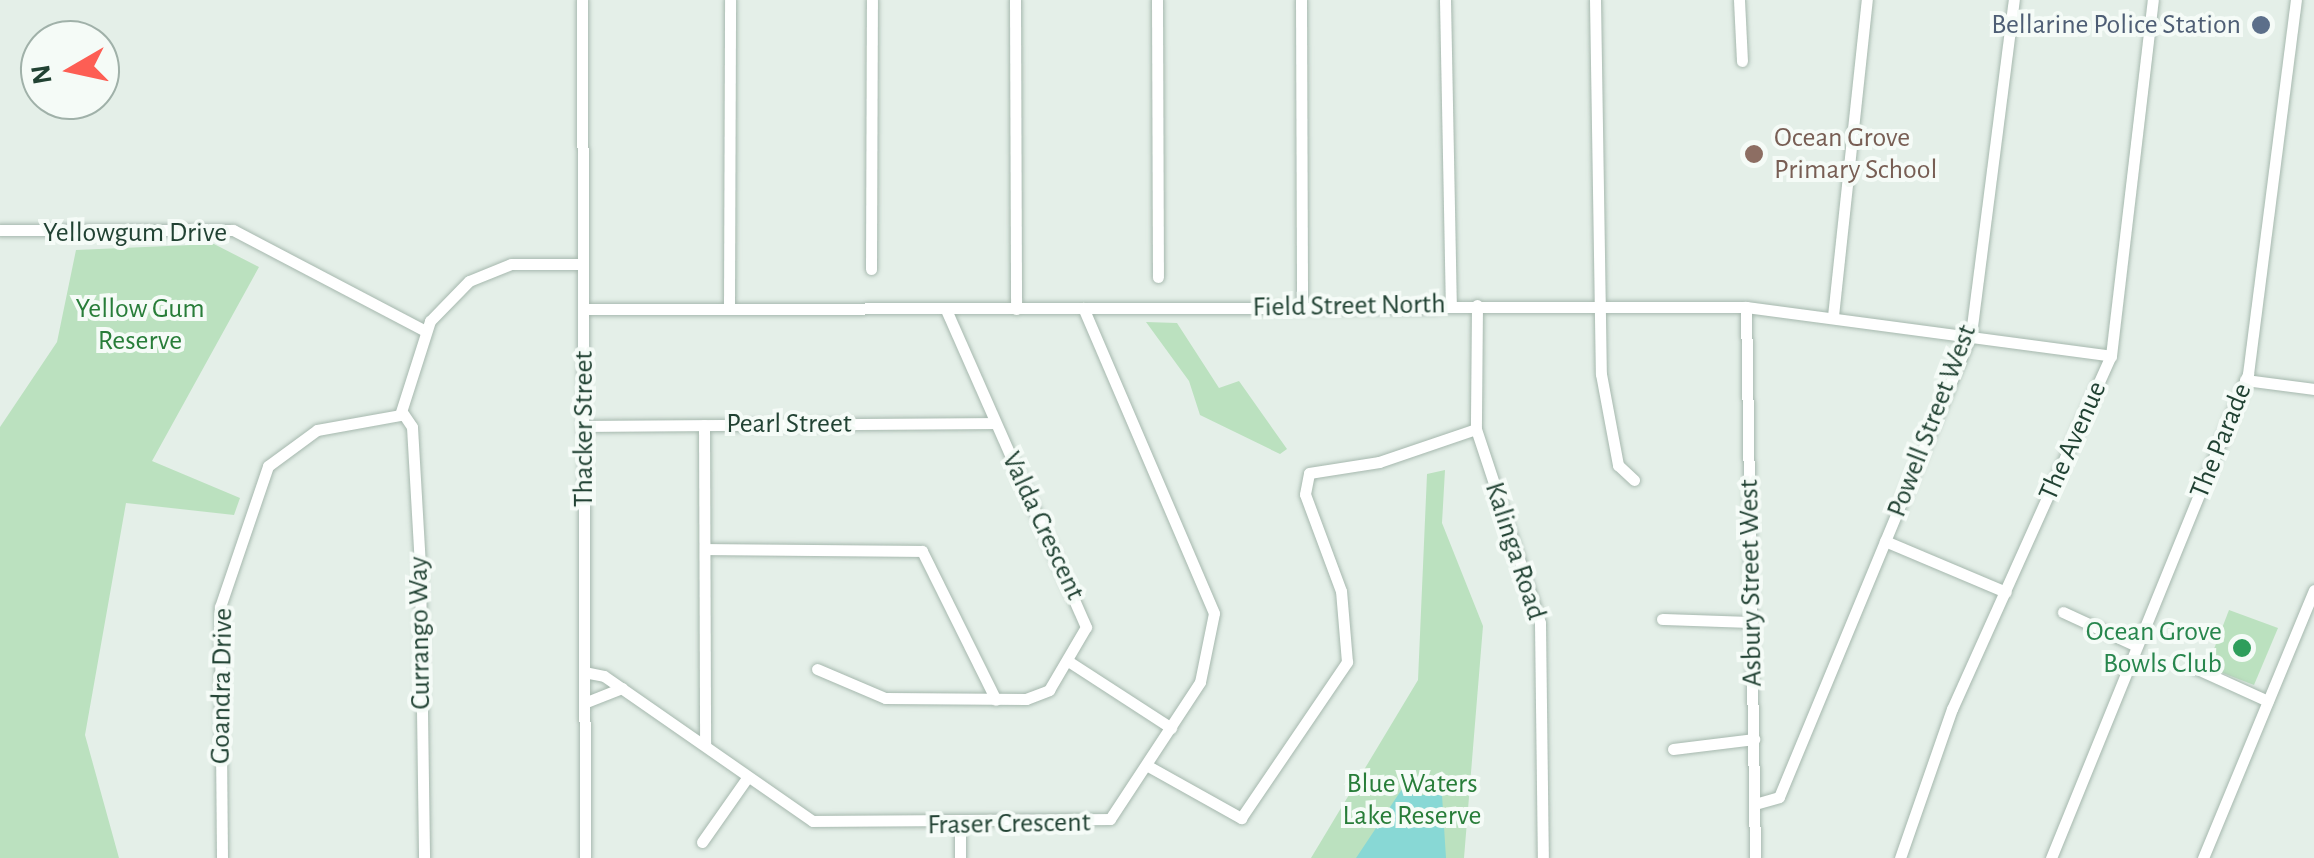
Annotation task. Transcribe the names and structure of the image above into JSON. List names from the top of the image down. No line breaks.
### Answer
{"streets":{"street":["Yellowgum Drive","Field Street North","Powell Street West","Pearl Street","Thacker Street","The Avenue","The Parade","Valda Crescent","Kalinga Road","Asbury Street West","Currango Way","Goandra Drive","Fraser Crescent"]},"crossings":[["Field Street North","Powell Street West"],["Field Street North","Thacker Street"],["Field Street North","The Avenue"],["Field Street North","Valda Crescent"],["Field Street North","Kalinga Road"],["Field Street North","Asbury Street West"],["Field Street North","Fraser Crescent"],["Powell Street West","Asbury Street West"],["Pearl Street","Thacker Street"],["Pearl Street","Valda Crescent"],["Thacker Street","Fraser Crescent"],["Currango Way","Goandra Drive"]],"parks":["Yellow Gum Reserve","Blue Waters Lake Reserve"],"places":["Bellarine Police Station","Ocean Grove Primary School","Ocean Grove Bowls Club"],"north":"left"}
